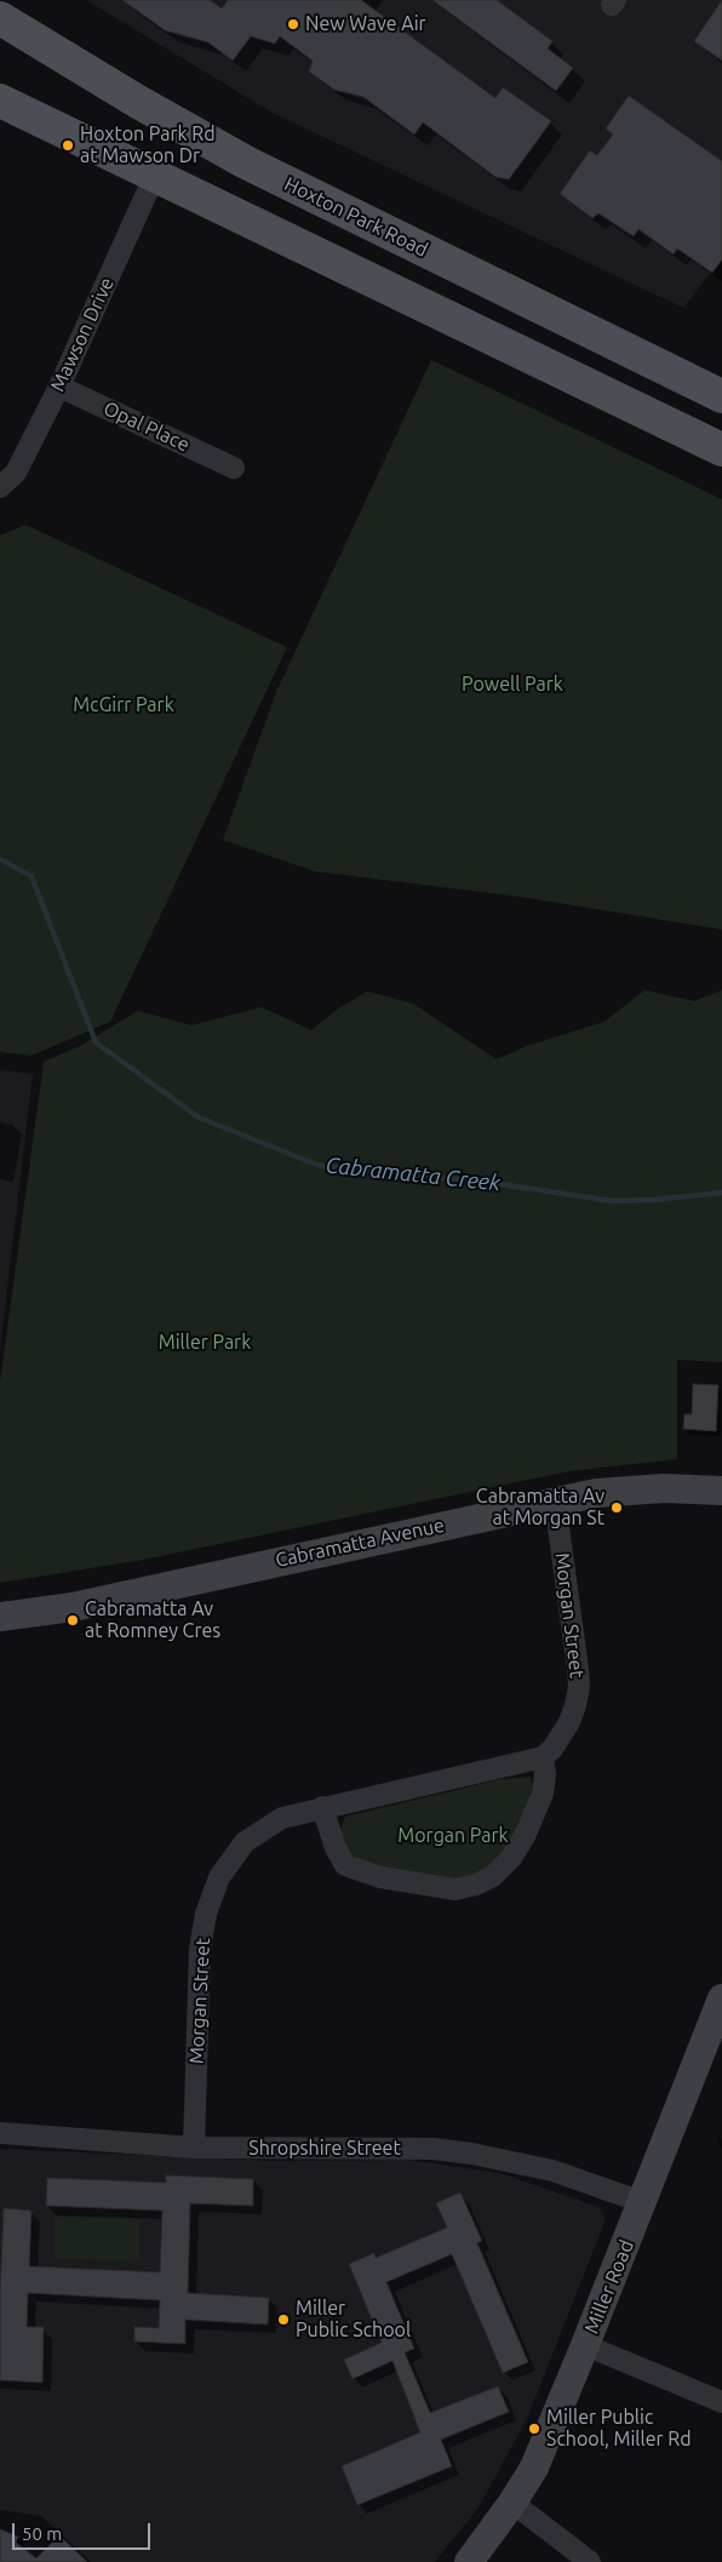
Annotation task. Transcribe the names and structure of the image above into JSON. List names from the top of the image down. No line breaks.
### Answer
{"streets":{"main road":["Hoxton Park Road"],"street":["Mawson Drive","Opal Place","Cabramatta Avenue","Morgan Street","Shropshire Street","Miller Road"]},"crossings":[["Mawson Drive","Opal Place"],["Cabramatta Avenue","Morgan Street"],["Morgan Street","Shropshire Street"],["Shropshire Street","Miller Road"]],"water":["Cabramatta Creek"],"parks":["Powell Park","McGirr Park","Miller Park","Morgan Park"],"places":["New Wave Air","Hoxton Park Rd at Mawson Dr","Cabramatta Av at Morgan St","Cabramatta Av at Romney Cres","Miller Public School","Miller Public School, Miller Rd"],"scale_bar":"50 m"}
